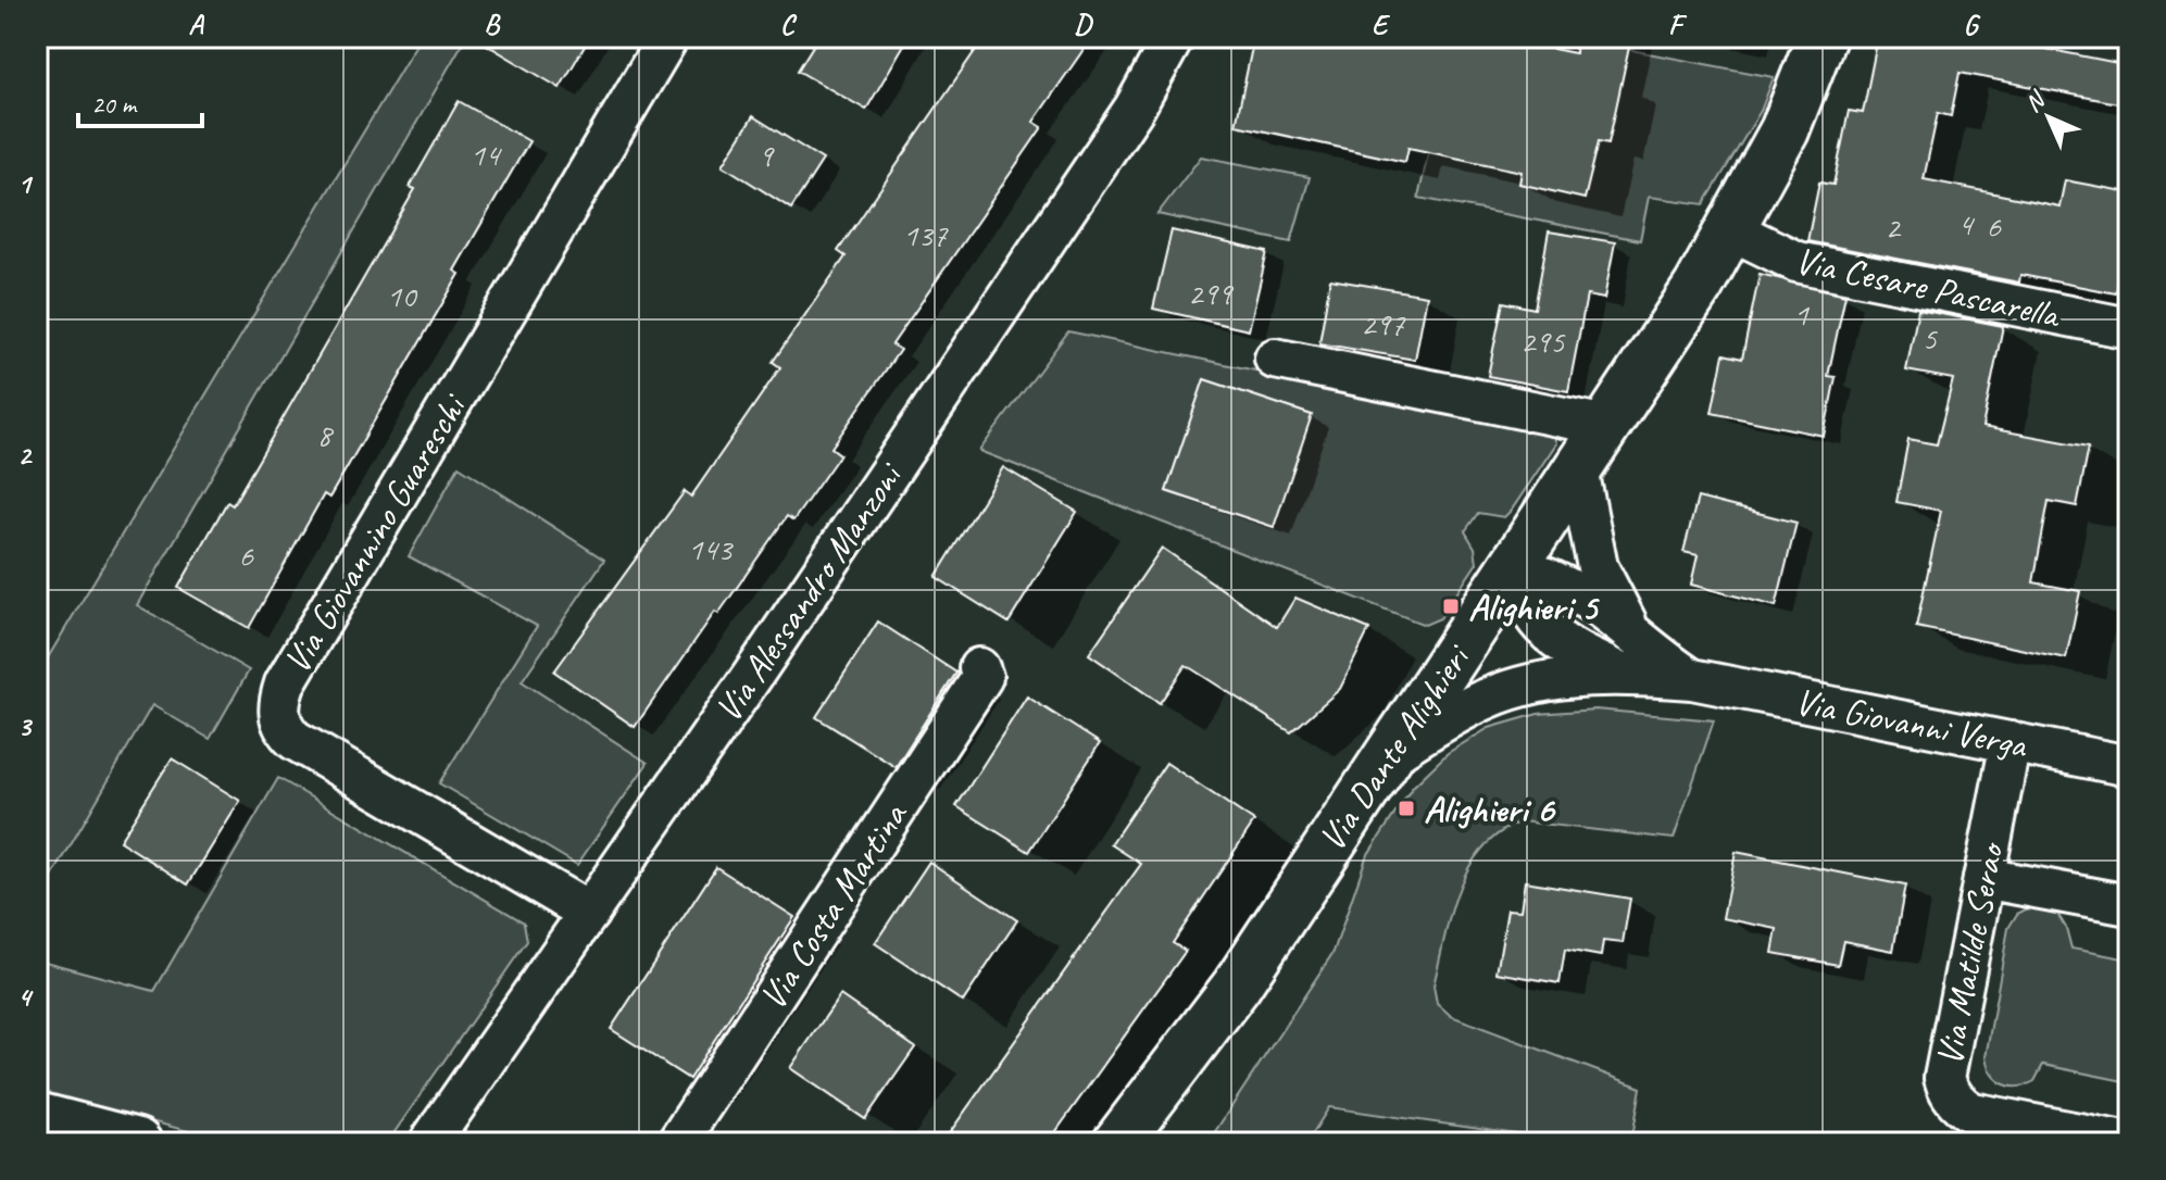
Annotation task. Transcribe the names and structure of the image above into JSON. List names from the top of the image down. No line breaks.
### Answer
{"streets":{"main road":["Via Dante Alighieri"],"street":["Via Cesare Pascarella","Via Giovannino Guareschi","Via Alessandro Manzoni","Via Giovanni Verga","Via Costa Martina","Via Matilde Serao"]},"crossings":[["Via Cesare Pascarella","Via Dante Alighieri"],["Via Giovannino Guareschi","Via Alessandro Manzoni"],["Via Giovanni Verga","Via Dante Alighieri"],["Via Giovanni Verga","Via Matilde Serao"]],"places":{"transit":["Alighieri 5","Alighieri 6"]},"house_numbers":["14","9","4","6","2","137","299","10","1","297","5","295","8","143","6"],"scale_bar":"20 m","north":"top left","grid":{"columns":["A","B","C","D","E","F","G"],"rows":["1","2","3","4"]}}
